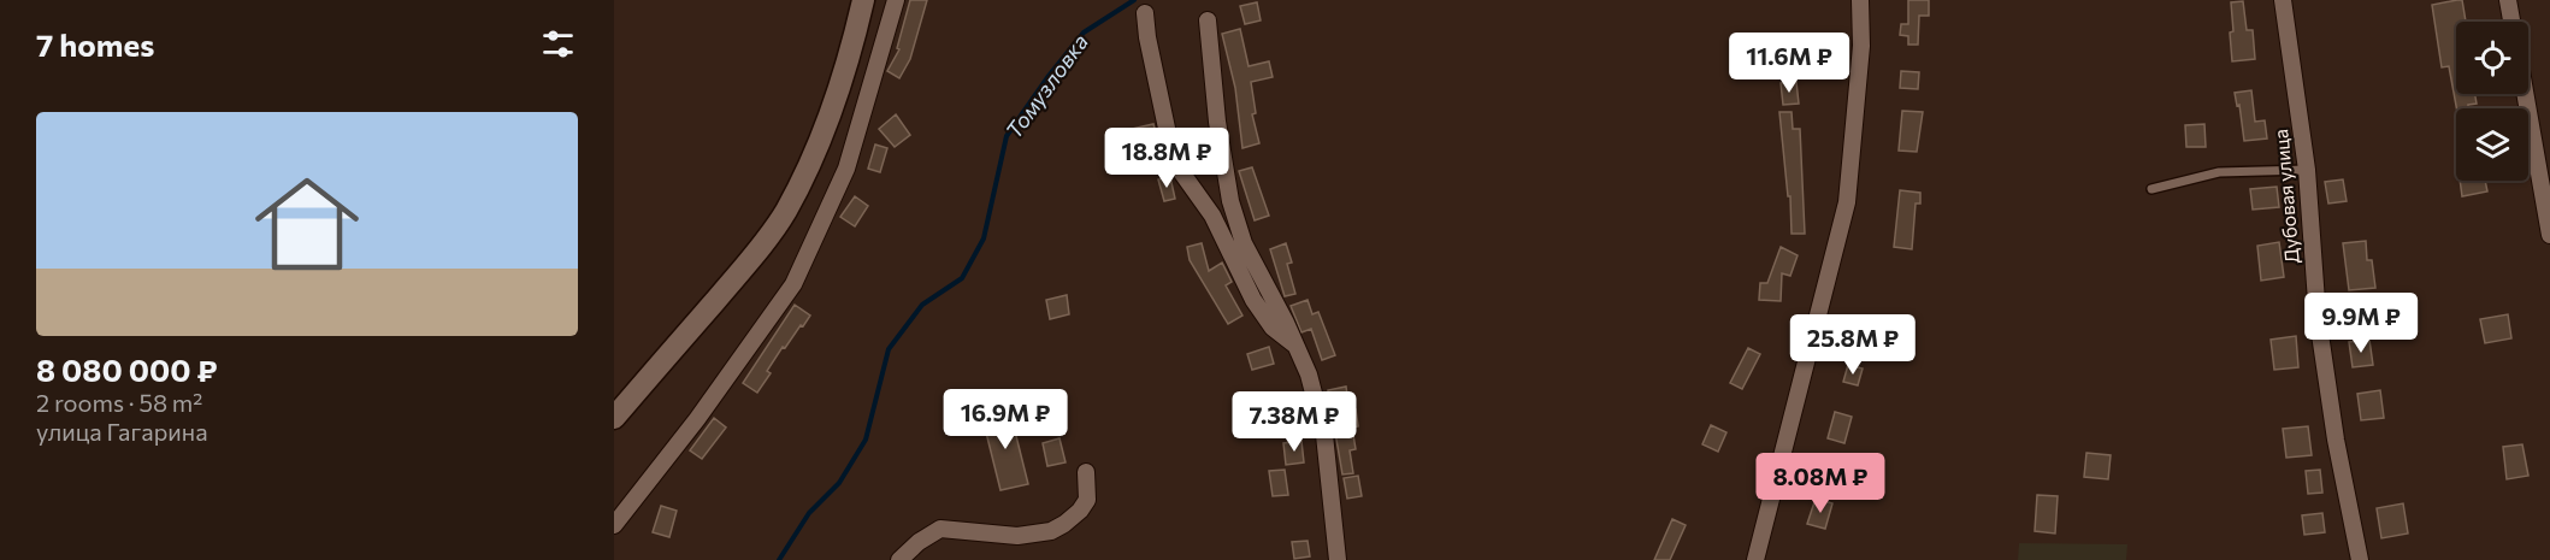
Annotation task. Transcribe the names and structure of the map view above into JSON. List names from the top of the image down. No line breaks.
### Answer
{"streets":{"street":["Дубовая улица"]},"water":["Томузловка"],"page":{"heading":"7 homes","price":["11.6M ₽","18.8M ₽","9.9M ₽","25.8M ₽","16.9M ₽","7.38M ₽","8.08M ₽"],"list":[{"name":"8 080 000 ₽","note":"2 rooms · 58 m² · улица Гагарина"}]}}
